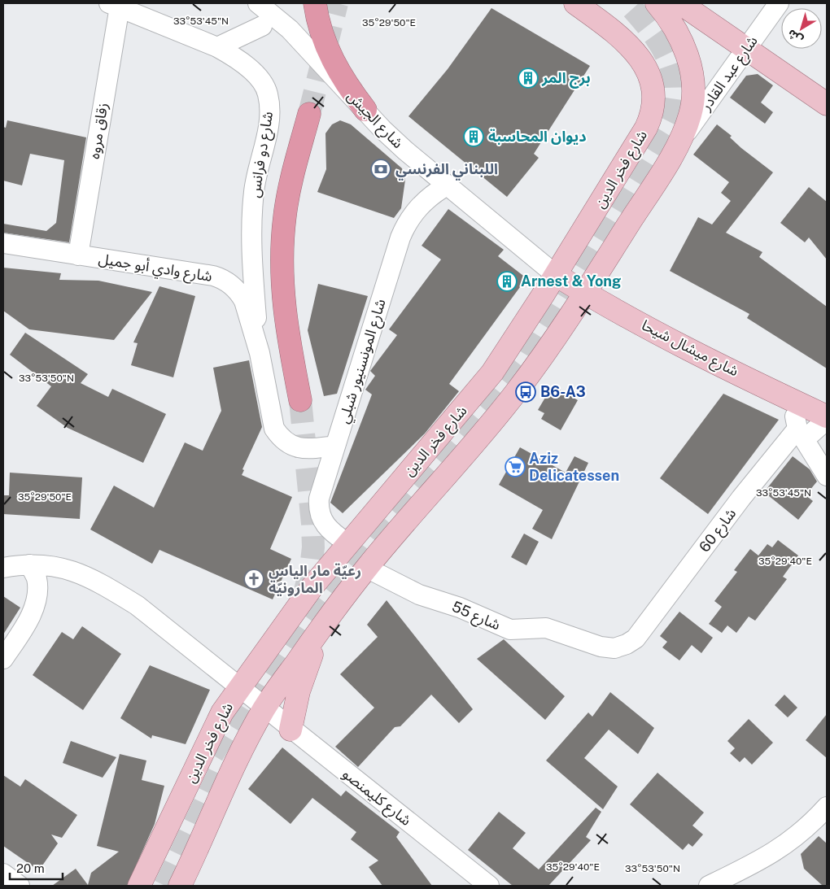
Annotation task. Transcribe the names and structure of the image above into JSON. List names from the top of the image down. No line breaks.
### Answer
{"streets":{"main road":["شارع فخر الدين","شارع ميشال شيحا"],"street":["شارع عبد القادر","شارع الجيش","زقاق مروه","شارع دو فرانس","شارع وادي أبو جميل","شارع المونسنيور شبلي","شارع 60","شارع 55","شارع كليمنصو"]},"crossings":[["شارع الجيش","شارع فخر الدين"],["شارع الجيش","شارع ميشال شيحا"],["شارع الجيش","شارع المونسنيور شبلي"],["زقاق مروه","شارع دو فرانس"],["زقاق مروه","شارع وادي أبو جميل"],["شارع دو فرانس","شارع وادي أبو جميل"],["شارع فخر الدين","شارع ميشال شيحا"],["شارع فخر الدين","شارع المونسنيور شبلي"],["شارع فخر الدين","شارع كليمنصو"],["شارع وادي أبو جميل","شارع المونسنيور شبلي"],["شارع ميشال شيحا","شارع 60"],["شارع 60","شارع 55"]],"places":{"building":["برج المر","ديوان المحاسبة","Arnest & Yong"],"bank":["اللبناني الفرنسي"],"bus stop":["B6-A3"],"supermarket":["Aziz Delicatessen"],"church":["رعيّة مار الياس المارونيّة"]},"scale_bar":"20 m","north":"bottom left","coordinates":["33°53'45\"N","35°29'50\"E","33°53'50\"N","35°29'40\"E"]}
